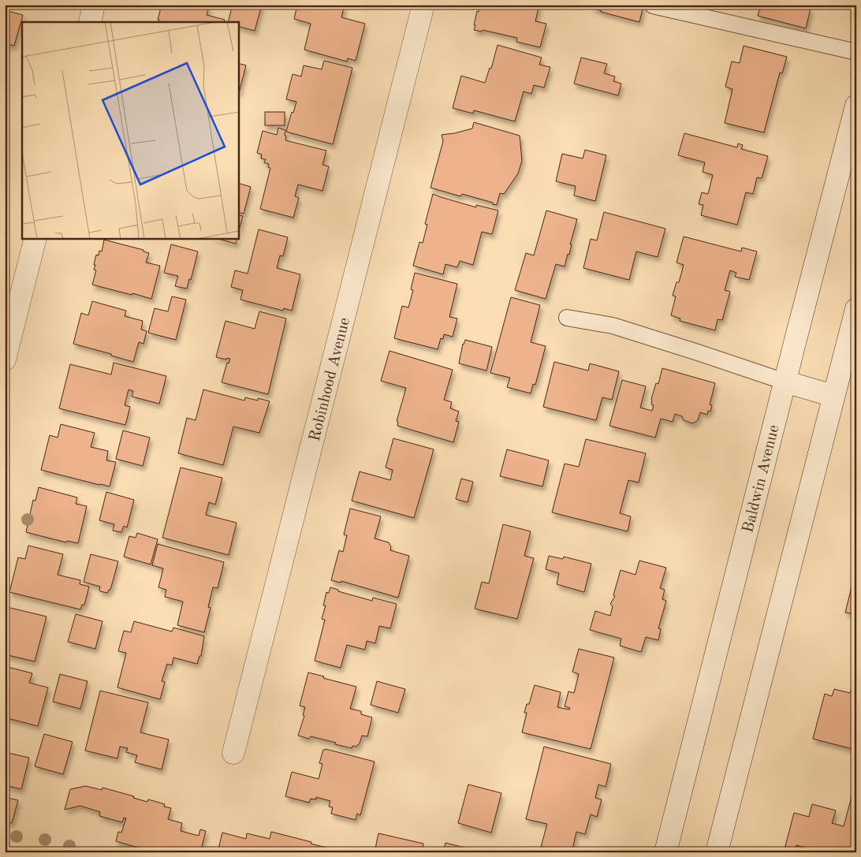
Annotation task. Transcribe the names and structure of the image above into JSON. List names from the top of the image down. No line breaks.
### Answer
{"streets":{"main road":["Robinhood Avenue","Baldwin Avenue"]}}
